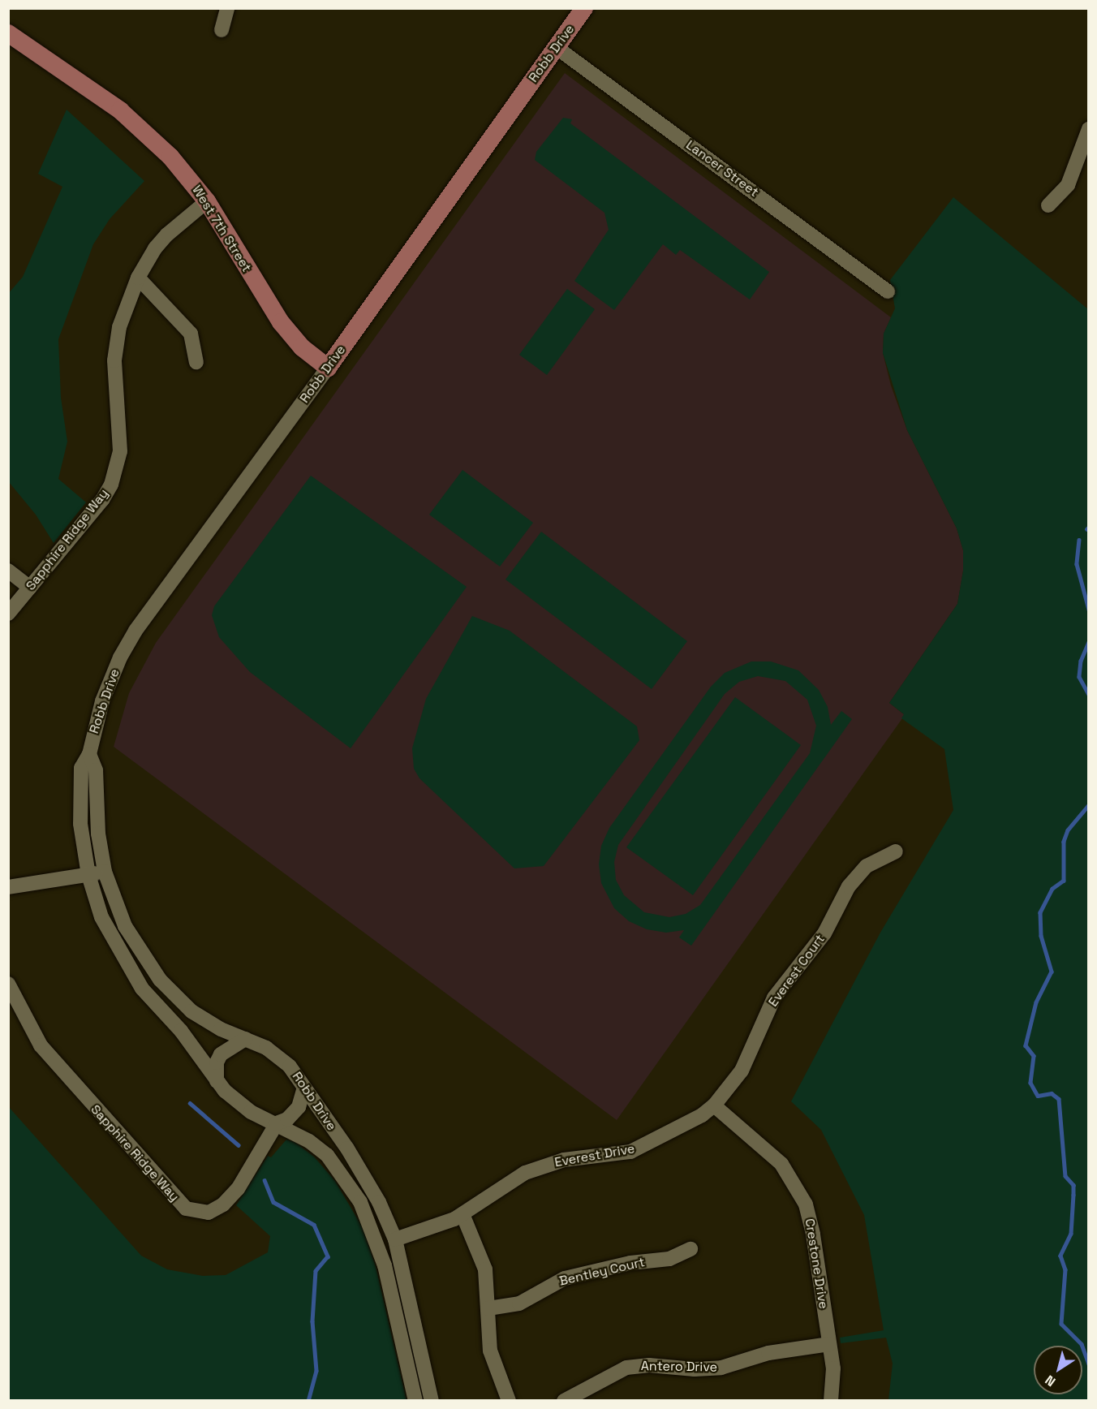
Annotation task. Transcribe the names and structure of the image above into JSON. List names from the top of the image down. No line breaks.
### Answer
{"streets":{"main road":["Robb Drive","West 7th Street"],"street":["Lancer Street","Sapphire Ridge Way","Everest Court","Everest Drive","Crestone Drive","Bentley Court","Antero Drive"]},"crossings":[["Robb Drive","Lancer Street"],["Robb Drive","West 7th Street"],["Robb Drive","Sapphire Ridge Way"],["Robb Drive","Everest Drive"],["West 7th Street","Sapphire Ridge Way"],["Everest Court","Everest Drive"],["Everest Court","Crestone Drive"],["Everest Drive","Crestone Drive"],["Crestone Drive","Antero Drive"]],"north":"bottom left"}
